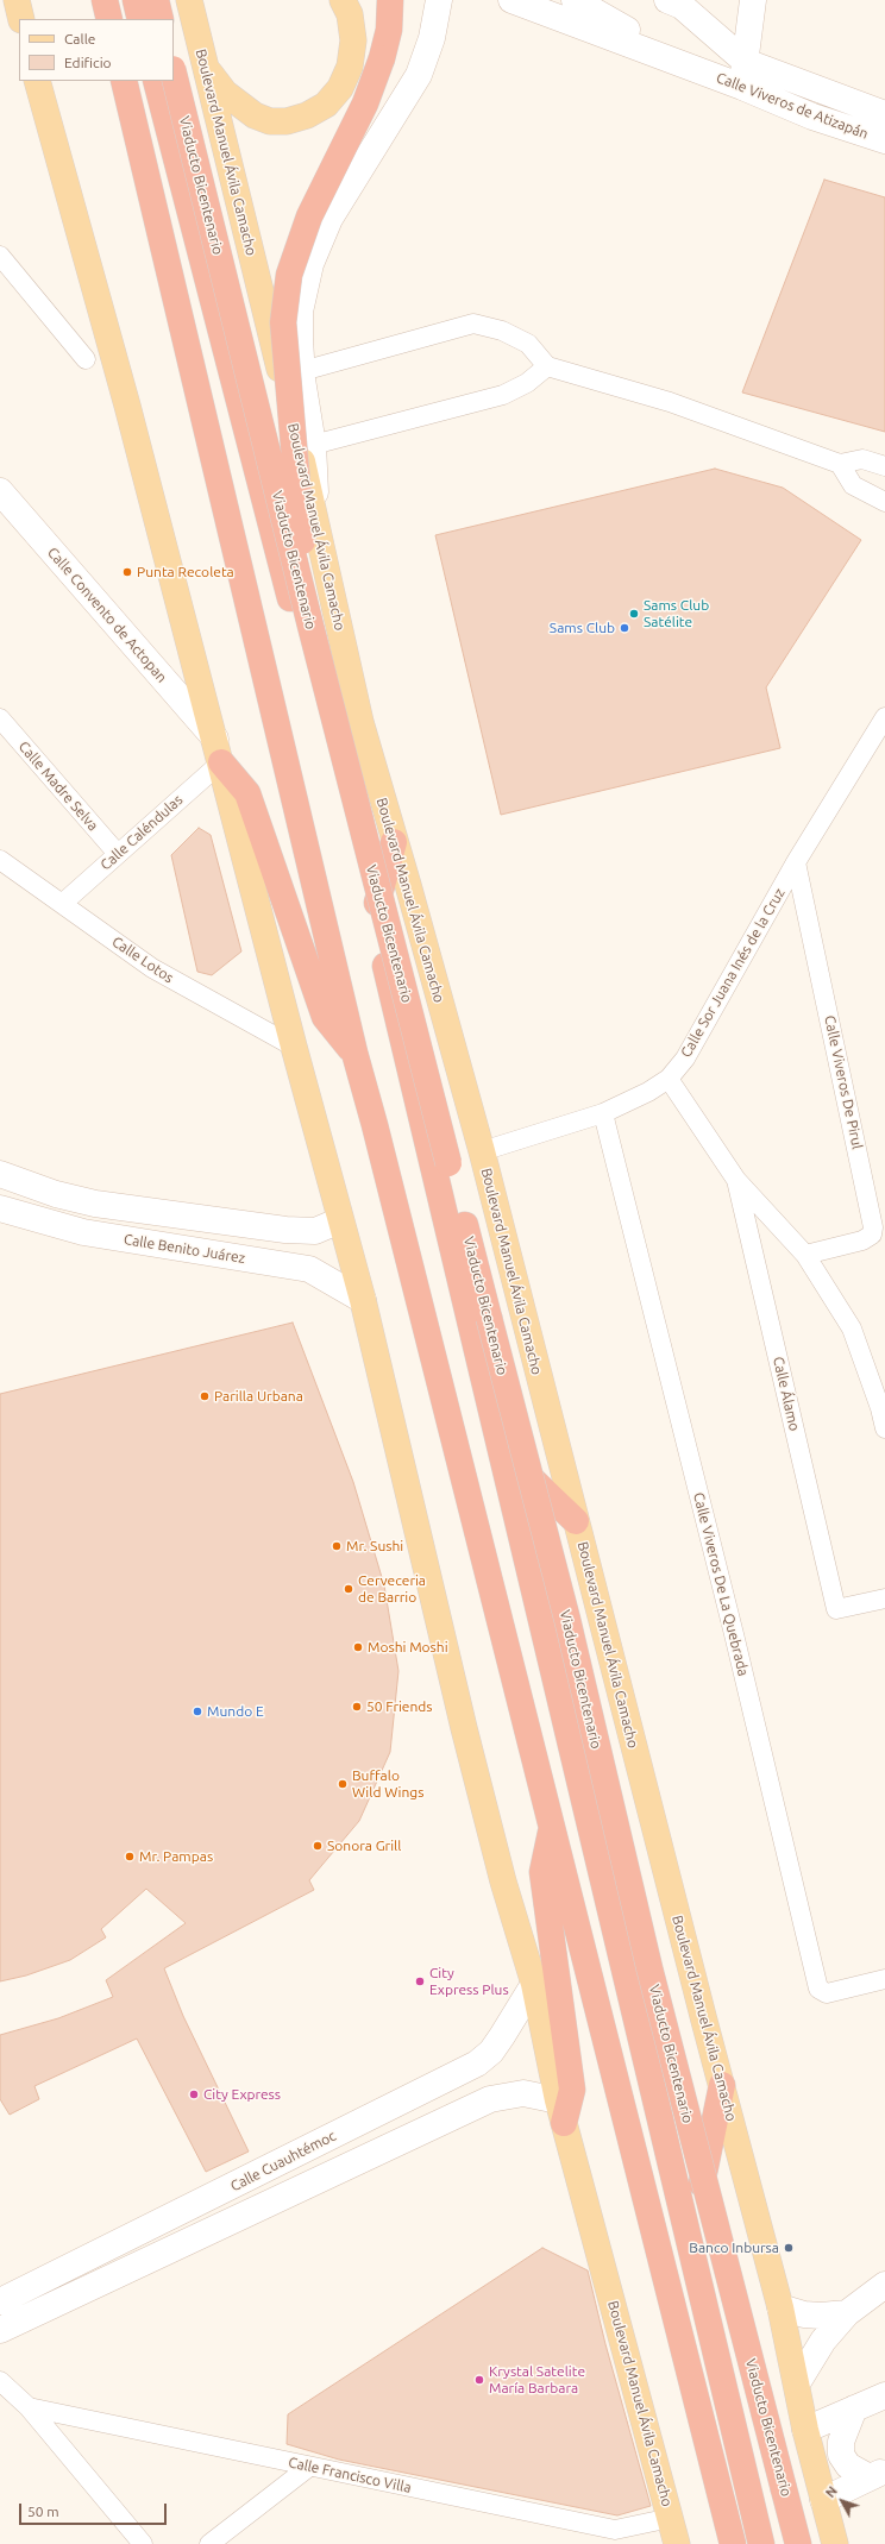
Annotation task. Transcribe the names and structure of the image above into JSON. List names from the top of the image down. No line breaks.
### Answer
{"streets":{"highway":["Viaducto Bicentenario"],"main road":["Boulevard Manuel Ávila Camacho"],"street":["Calle Viveros de Atizapán","Calle Convento de Actopan","Calle Madre Selva","Calle Caléndulas","Calle Lotos","Calle Sor Juana Inés de la Cruz","Calle Viveros De Pirul","Calle Benito Juárez","Calle Álamo","Calle Viveros De La Quebrada","Calle Cuauhtémoc","Calle Francisco Villa"]},"crossings":[["Boulevard Manuel Ávila Camacho","Calle Convento de Actopan"],["Boulevard Manuel Ávila Camacho","Calle Caléndulas"],["Boulevard Manuel Ávila Camacho","Calle Lotos"],["Boulevard Manuel Ávila Camacho","Calle Sor Juana Inés de la Cruz"],["Boulevard Manuel Ávila Camacho","Calle Benito Juárez"],["Boulevard Manuel Ávila Camacho","Calle Cuauhtémoc"],["Boulevard Manuel Ávila Camacho","Calle Francisco Villa"],["Calle Convento de Actopan","Calle Caléndulas"],["Calle Madre Selva","Calle Caléndulas"],["Calle Caléndulas","Calle Lotos"],["Calle Sor Juana Inés de la Cruz","Calle Viveros De Pirul"],["Calle Sor Juana Inés de la Cruz","Calle Viveros De La Quebrada"]],"places":["Punta Recoleta","Sams Club Satélite","Sams Club","Parilla Urbana","Mr. Sushi","Cerveceria de Barrio","Moshi Moshi","50 Friends","Mundo E","Buffalo Wild Wings","Sonora Grill","Mr. Pampas","City Express Plus","City Express","Banco Inbursa","Krystal Satelite María Barbara"],"legend":["Calle","Edificio"],"scale_bar":"50 m","north":"top left"}
